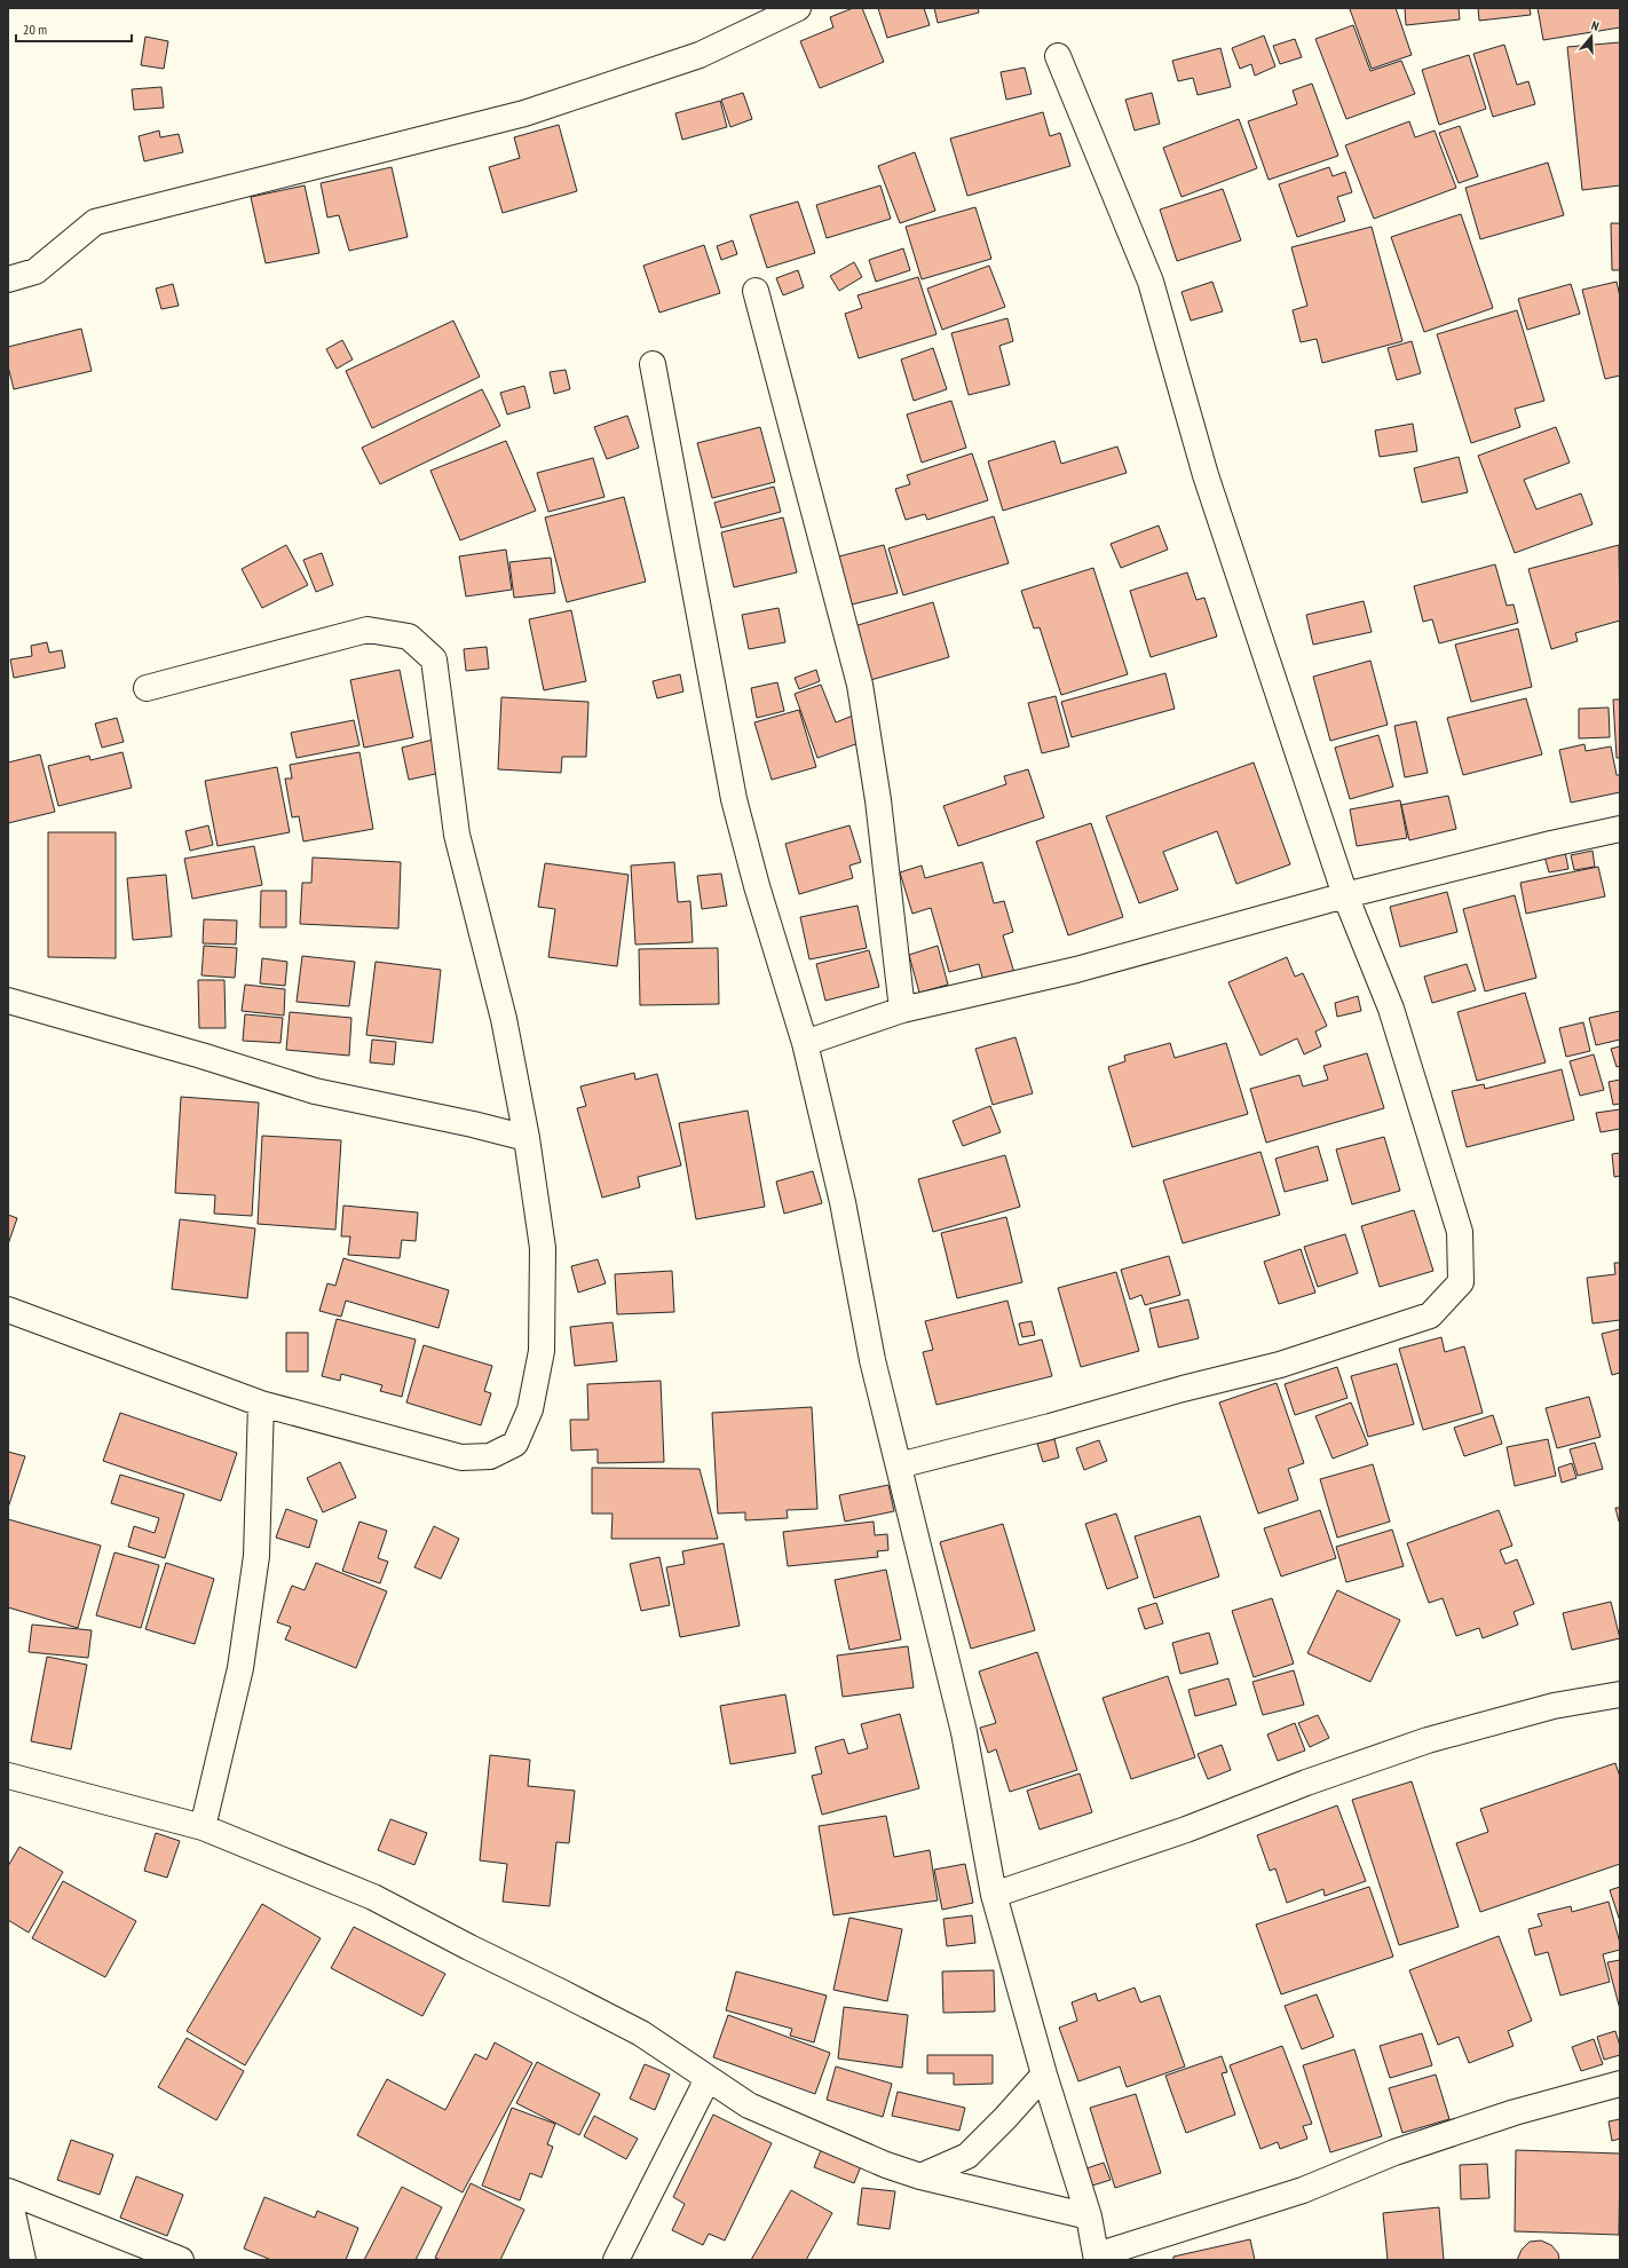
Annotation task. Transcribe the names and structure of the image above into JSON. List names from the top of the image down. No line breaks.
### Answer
{"scale_bar":"20 m","north":"top"}
